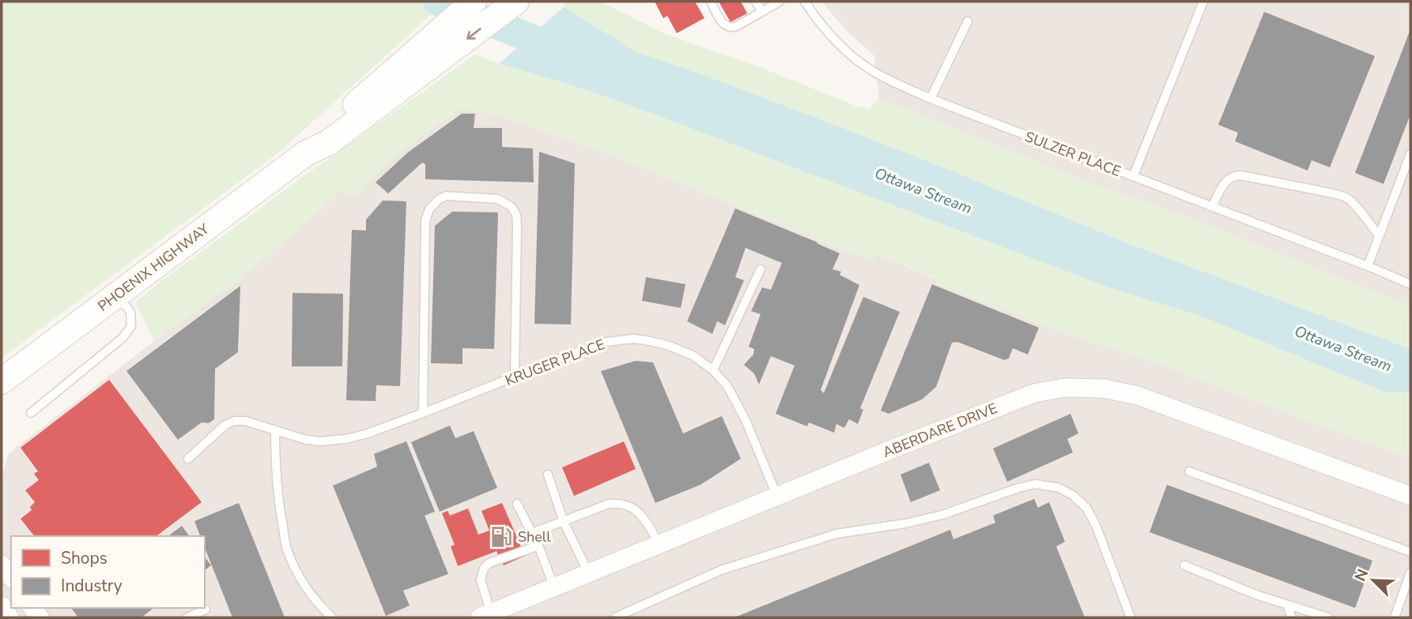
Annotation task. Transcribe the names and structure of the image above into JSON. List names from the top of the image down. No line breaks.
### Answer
{"streets":{"main road":["PHOENIX HIGHWAY"],"street":["ABERDARE DRIVE"],"lane":["SULZER PLACE","KRUGER PLACE"]},"crossings":[["KRUGER PLACE","ABERDARE DRIVE"]],"water":["Ottawa Stream"],"places":{"fuel station":["Shell"]},"legend":["Shops","Industry"],"north":"top left"}
